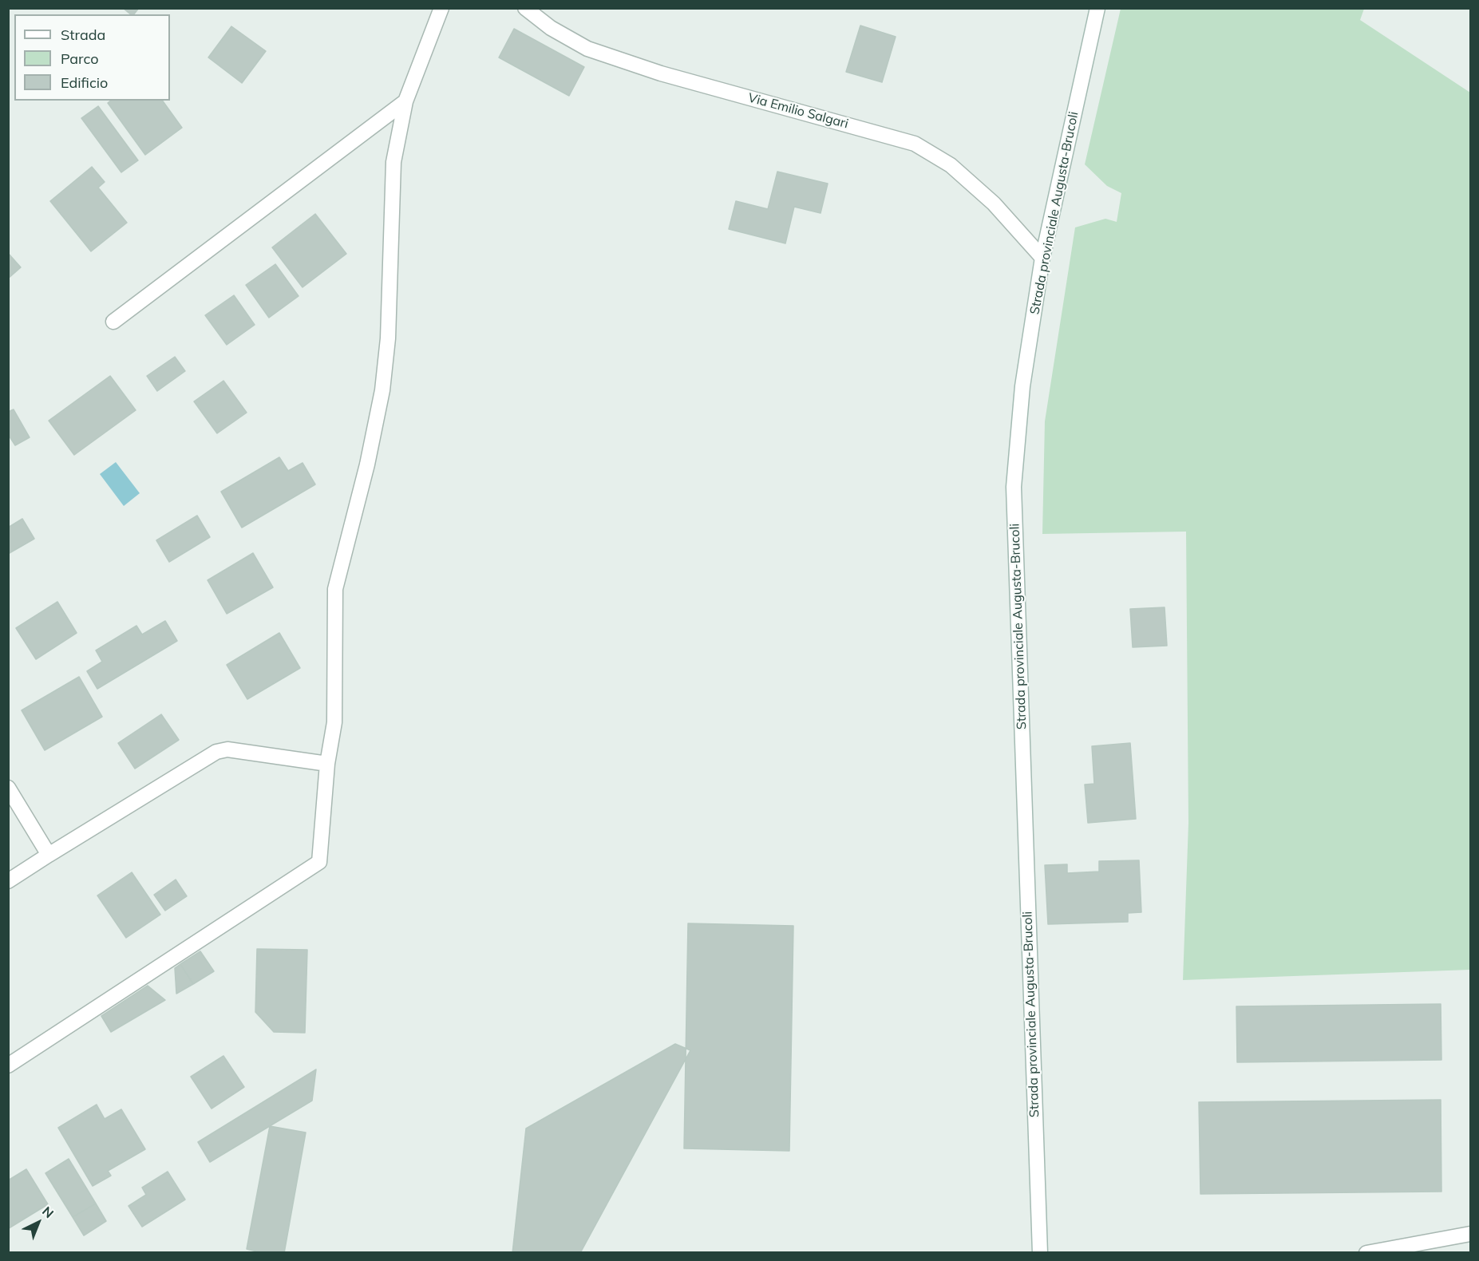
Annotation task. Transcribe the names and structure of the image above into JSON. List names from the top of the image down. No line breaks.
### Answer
{"streets":{"street":["Via Emilio Salgari","Strada provinciale Augusta-Brucoli"]},"crossings":[["Via Emilio Salgari","Strada provinciale Augusta-Brucoli"]],"legend":["Strada","Parco","Edificio"],"north":"top right"}
